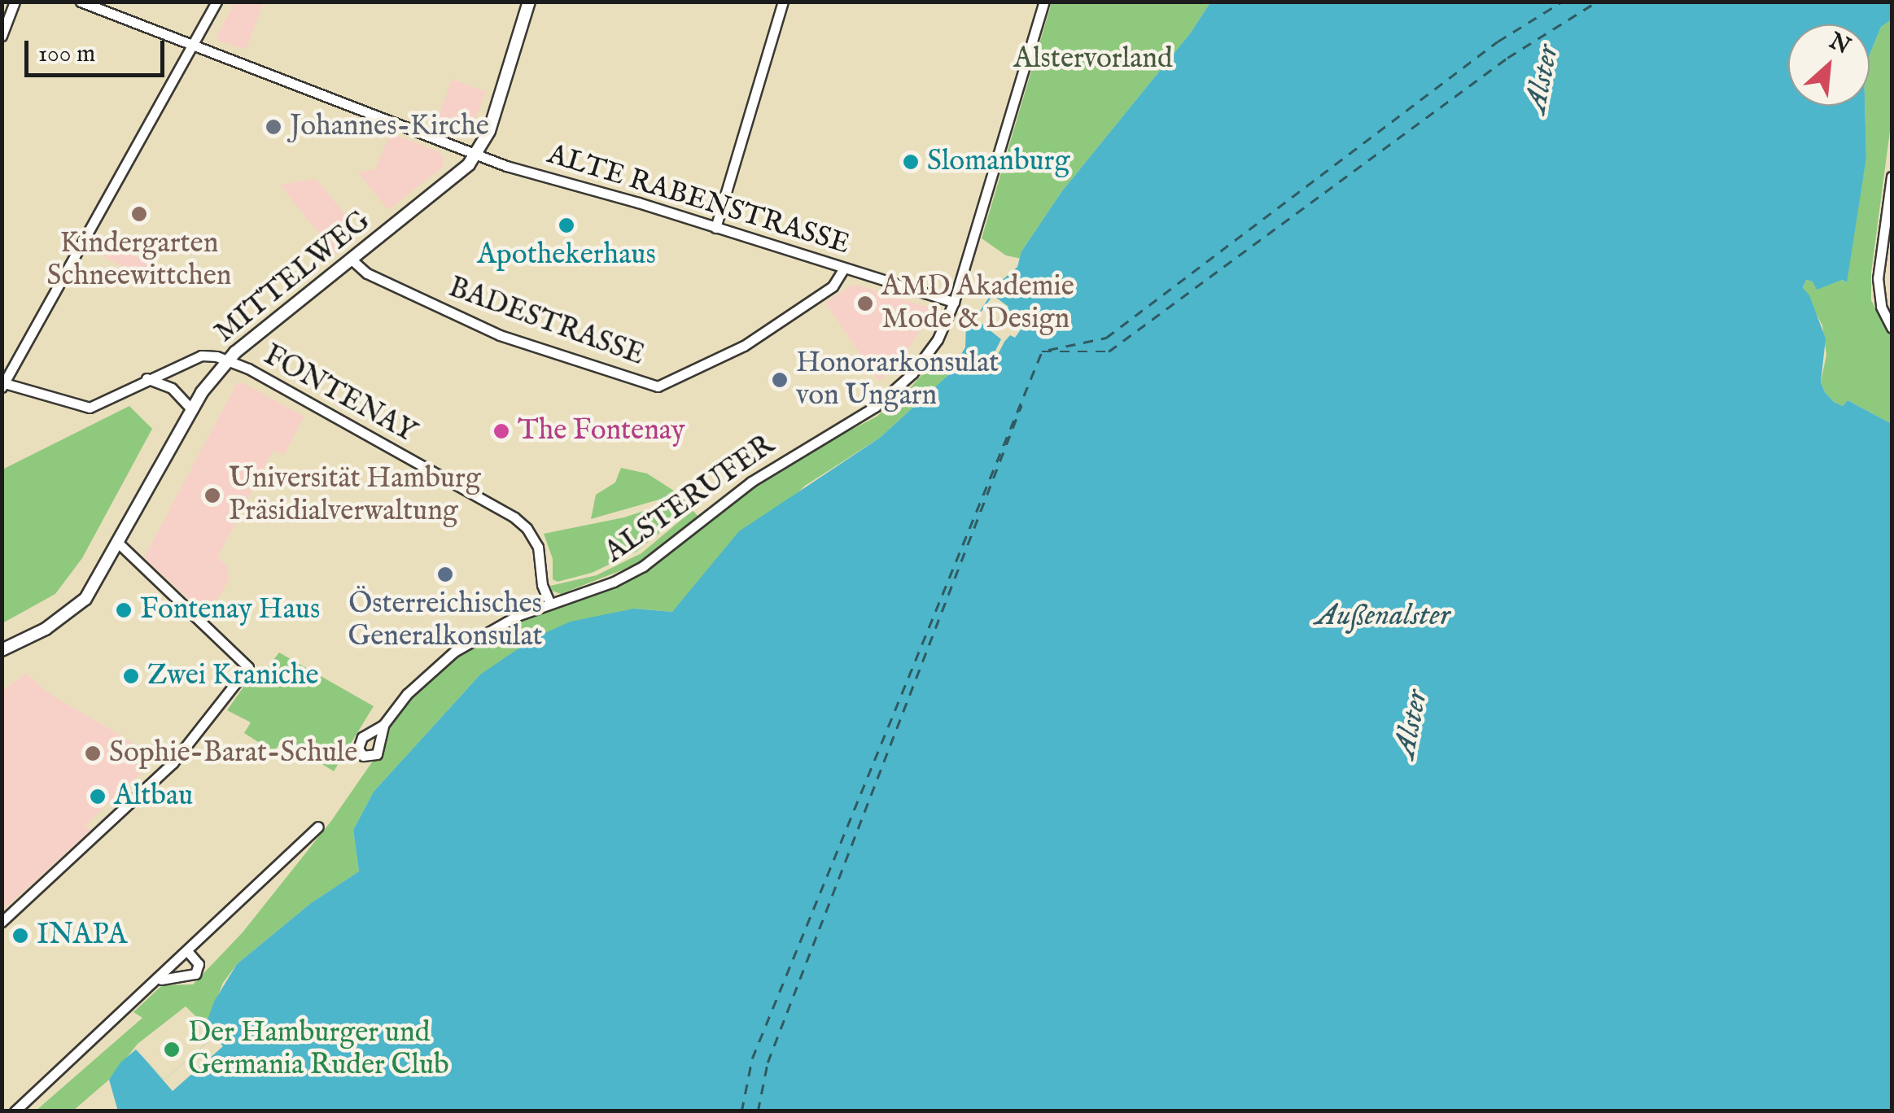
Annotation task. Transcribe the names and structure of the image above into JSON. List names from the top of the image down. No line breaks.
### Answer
{"streets":{"street":["ALTE RABENSTRASSE","MITTELWEG","BADESTRASSE","FONTENAY","ALSTERUFER"]},"crossings":[["ALTE RABENSTRASSE","MITTELWEG"],["ALTE RABENSTRASSE","BADESTRASSE"],["ALTE RABENSTRASSE","ALSTERUFER"],["MITTELWEG","BADESTRASSE"],["MITTELWEG","FONTENAY"],["FONTENAY","ALSTERUFER"]],"water":["Alster","Außenalster"],"parks":["Alstervorland"],"places":["Johannes-Kirche","Slomanburg","Kindergarten Schneewittchen","Apothekerhaus","AMD Akademie Mode & Design","Honorarkonsulat von Ungarn","The Fontenay","Universität Hamburg Präsidialverwaltung","Österreichisches Generalkonsulat","Fontenay Haus","Zwei Kraniche","Sophie-Barat-Schule","Altbau","INAPA","Der Hamburger und Germania Ruder Club"],"scale_bar":"100 m","north":"top right"}
